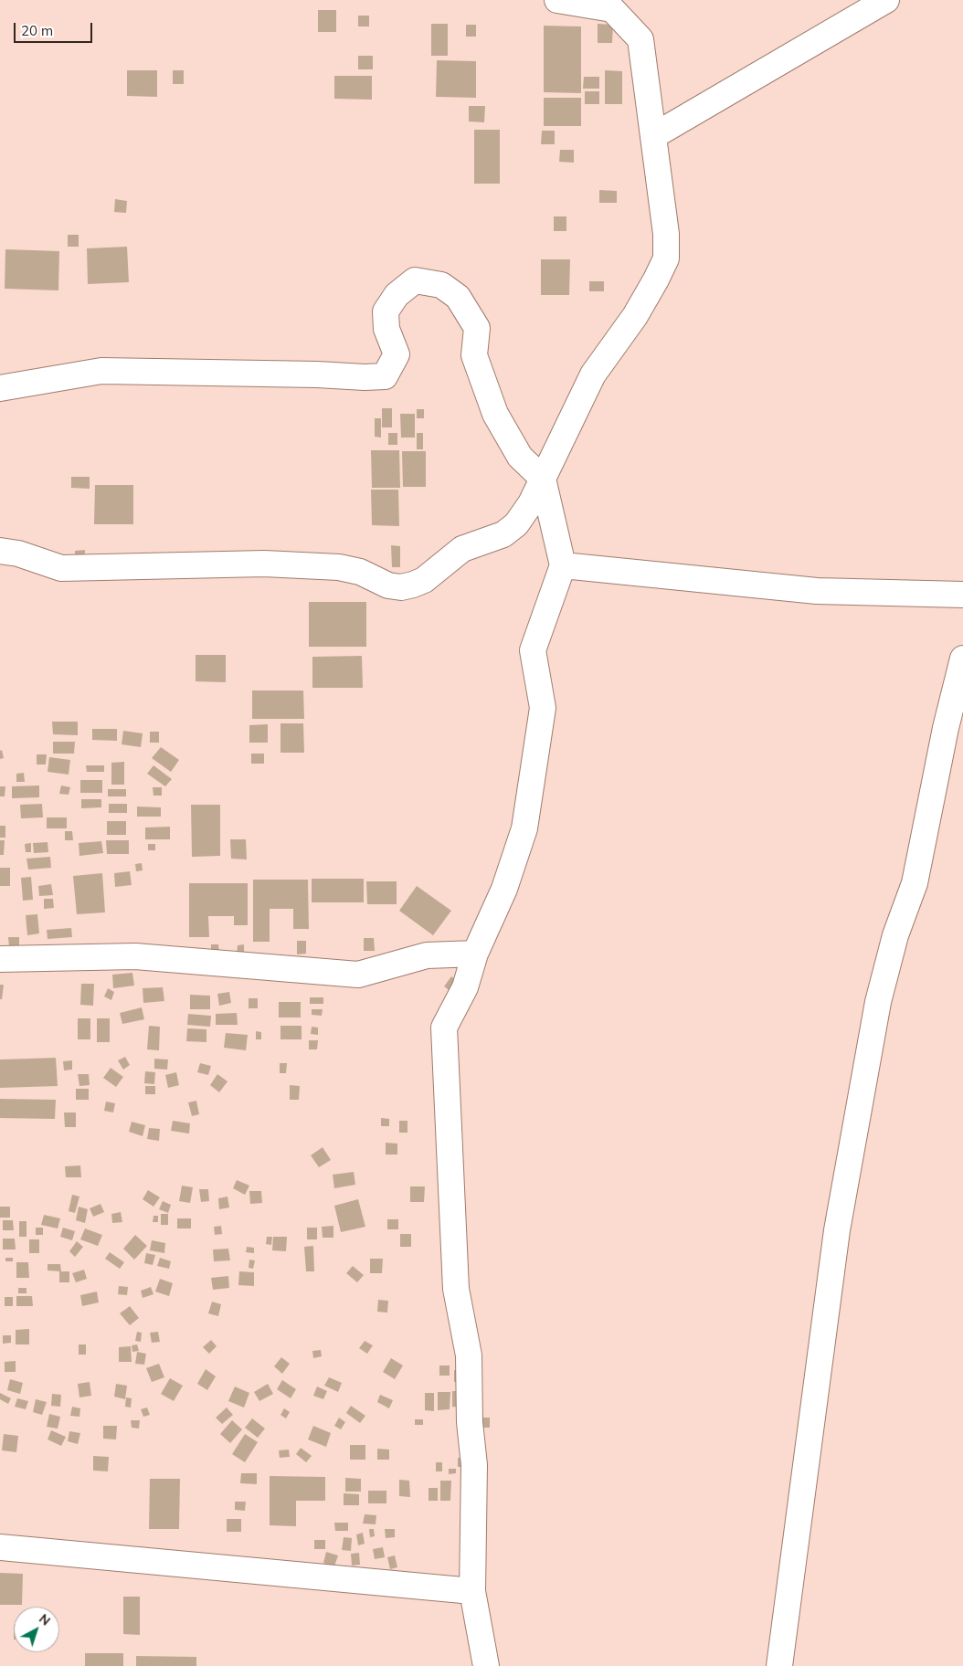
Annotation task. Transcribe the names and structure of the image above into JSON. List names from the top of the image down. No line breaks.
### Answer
{"scale_bar":"20 m","north":"top right"}
